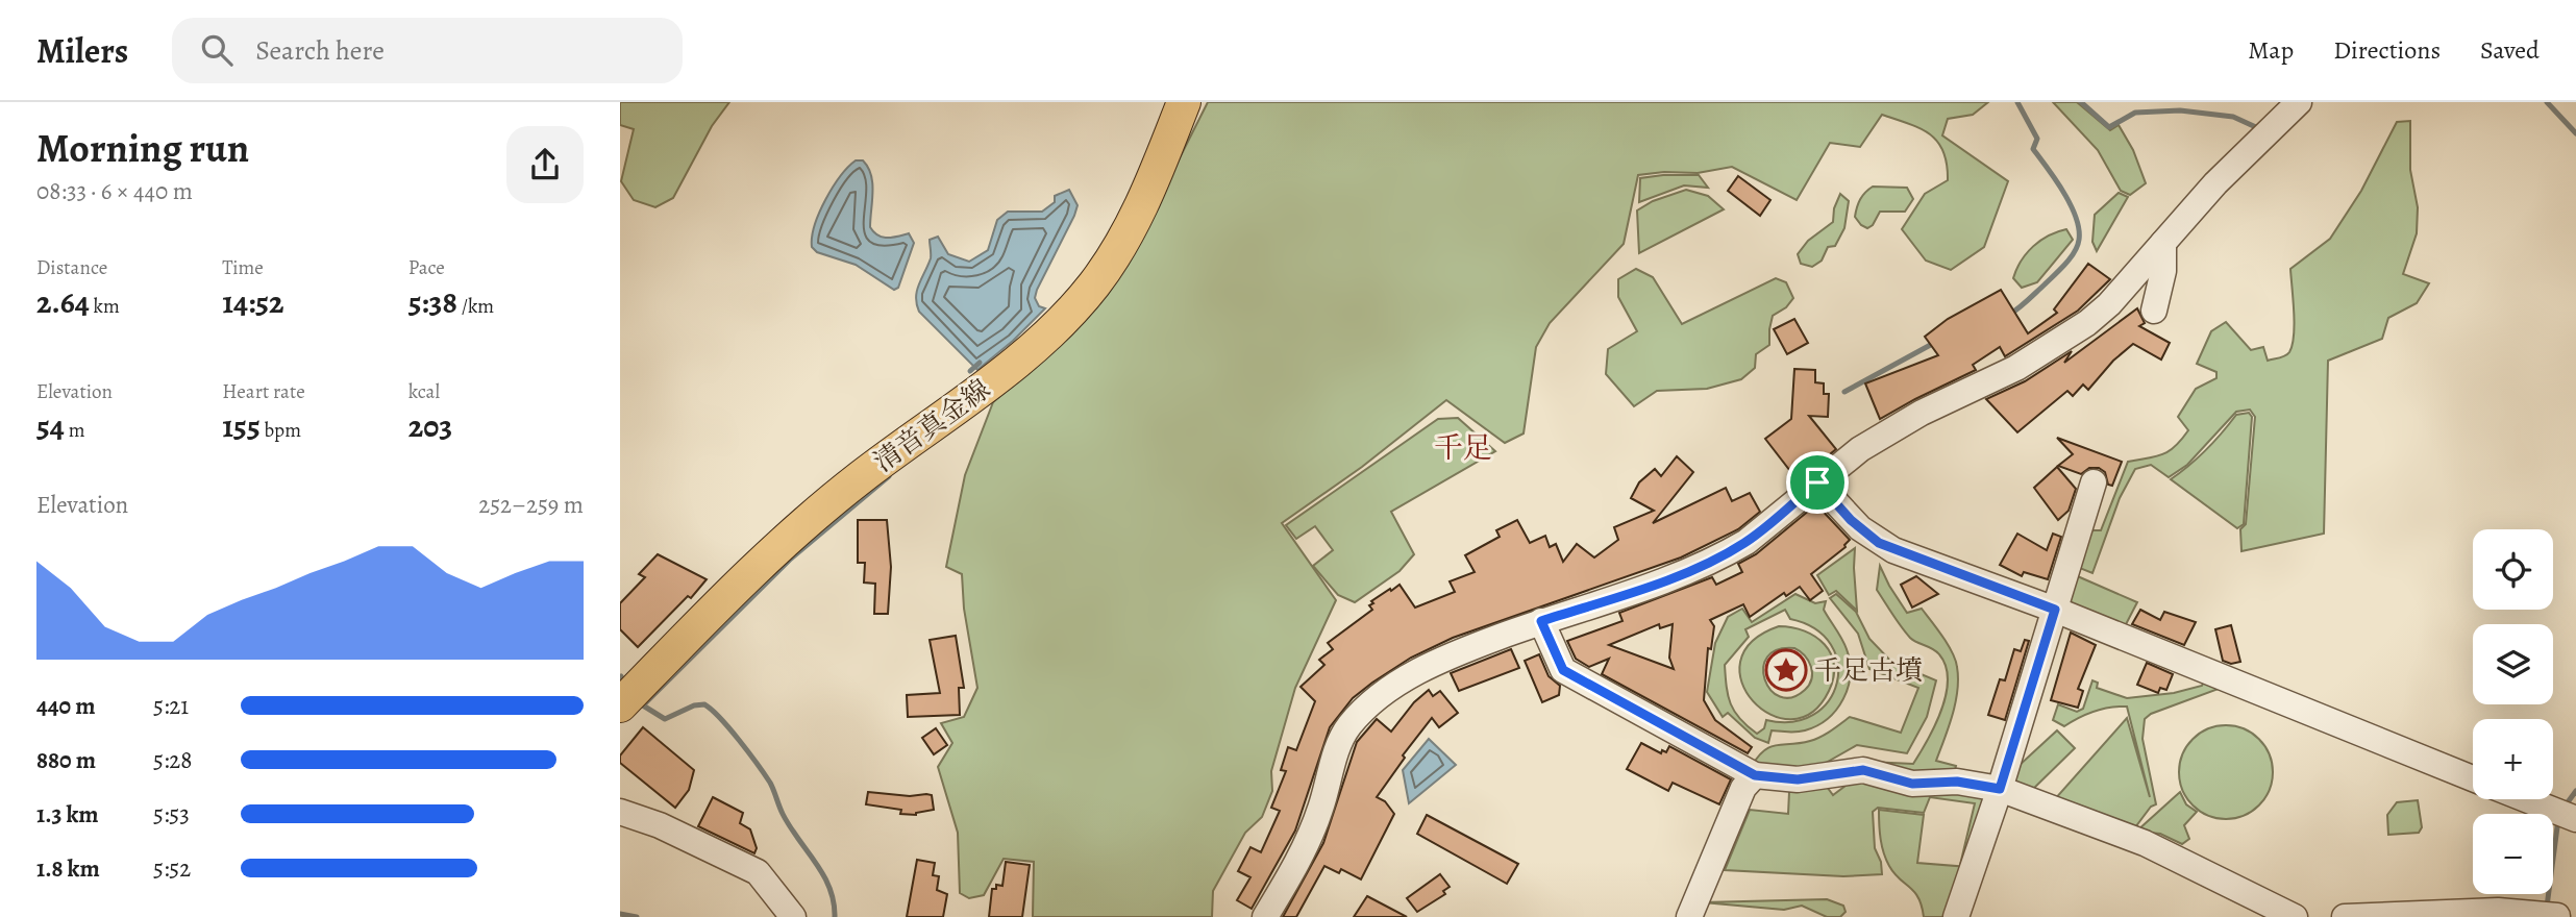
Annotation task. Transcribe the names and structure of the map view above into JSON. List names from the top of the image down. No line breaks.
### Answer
{"streets":{"main road":["清音真金線"]},"districts":["千足"],"places":{"place":["千足古墳"]},"page":{"header":"Milers","search":"Search here","nav":["Map","Directions","Saved"],"heading":["Morning run","08:33 · 6 × 440 m"],"stats":[["Distance","2.64 km"],["Time","14:52"],["Pace","5:38 /km"],["Elevation","54 m"],["Heart rate","155 bpm"],["kcal","203"]],"chart":["Elevation","252–259 m"],"map_buttons":["+","−"],"list":[{"name":"440 m","note":"5:21"},{"name":"880 m","note":"5:28"},{"name":"1.3 km","note":"5:53"},{"name":"1.8 km","note":"5:52"}]}}
